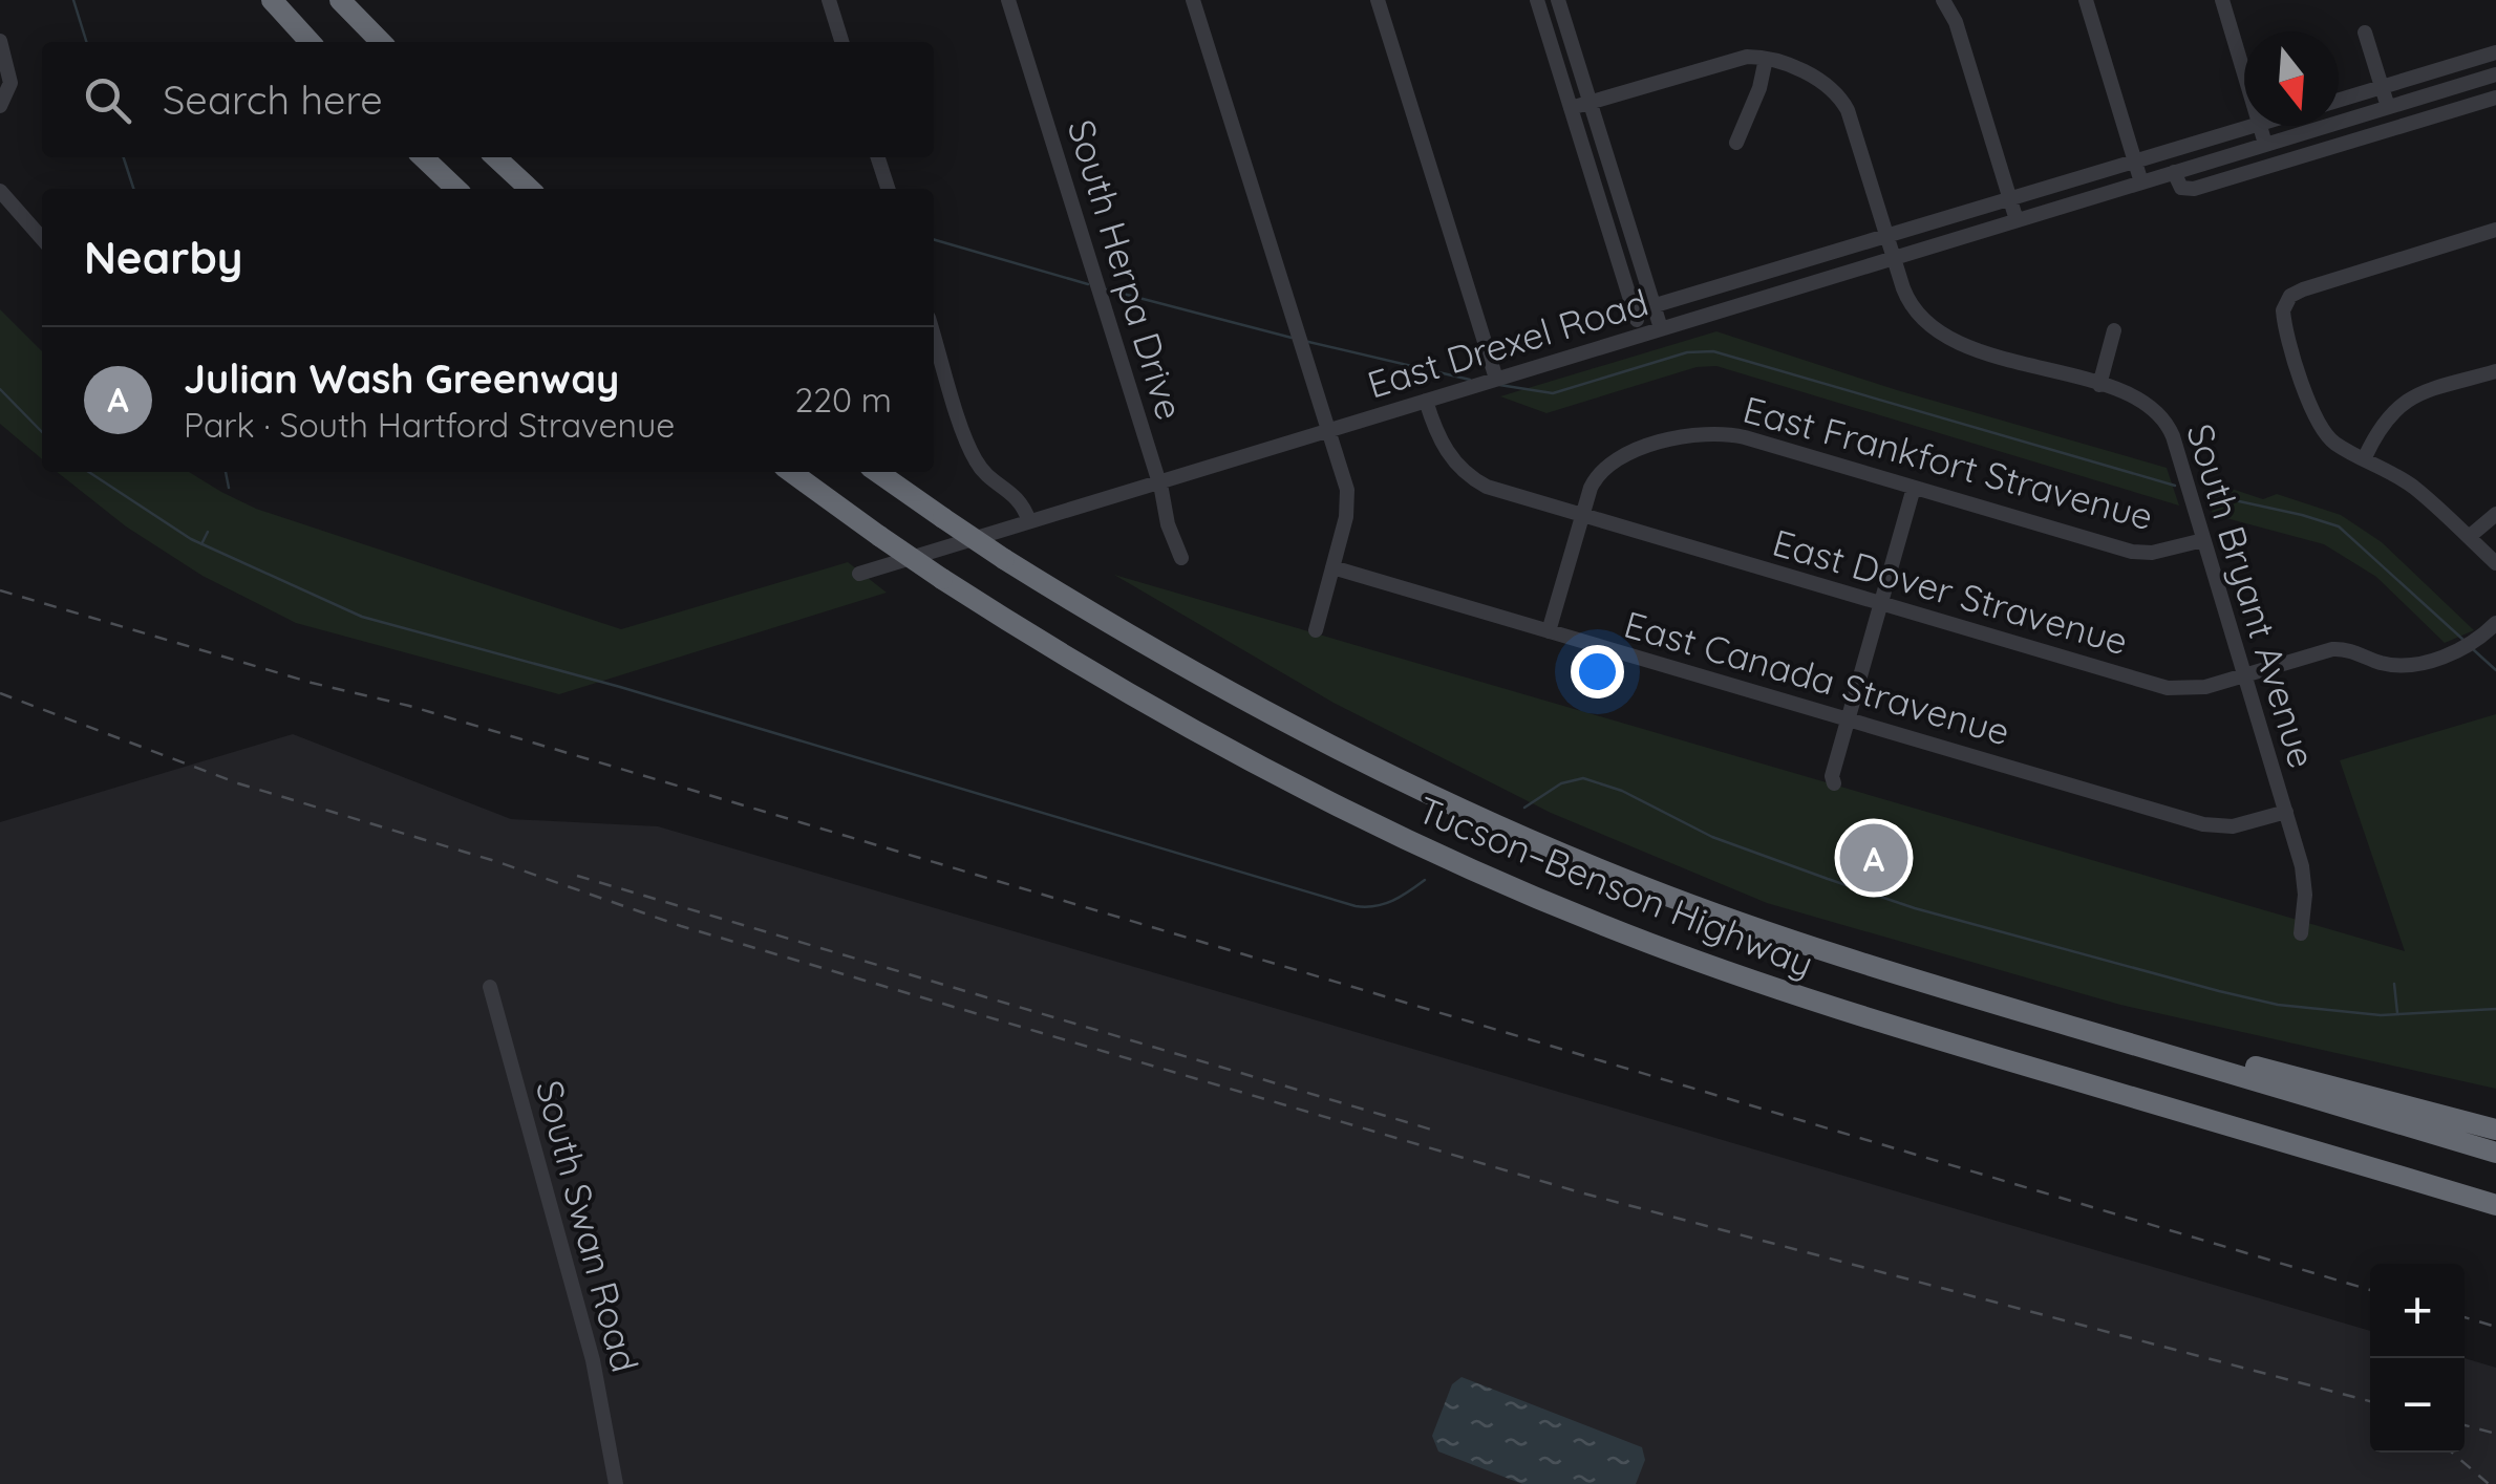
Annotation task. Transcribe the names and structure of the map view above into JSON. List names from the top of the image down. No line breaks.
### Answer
{"streets":{"highway":["Tucson–Benson Highway"],"street":["South Herpa Drive","East Drexel Road","East Frankfort Stravenue","East Dover Stravenue","South Bryant Avenue","East Canada Stravenue","South Swan Road"]},"crossings":[["South Herpa Drive","East Drexel Road"],["East Drexel Road","East Dover Stravenue"],["East Drexel Road","South Bryant Avenue"],["East Frankfort Stravenue","East Dover Stravenue"],["East Frankfort Stravenue","South Bryant Avenue"],["East Frankfort Stravenue","East Canada Stravenue"],["East Dover Stravenue","South Bryant Avenue"],["South Bryant Avenue","East Canada Stravenue"]],"north":"bottom","page":{"search":"Search here","heading":"Nearby","list":[{"mark":"A","name":"Julian Wash Greenway","note":"Park · South Hartford Stravenue","value":"220 m"}],"pins":"A","map_buttons":["+","−"]}}
